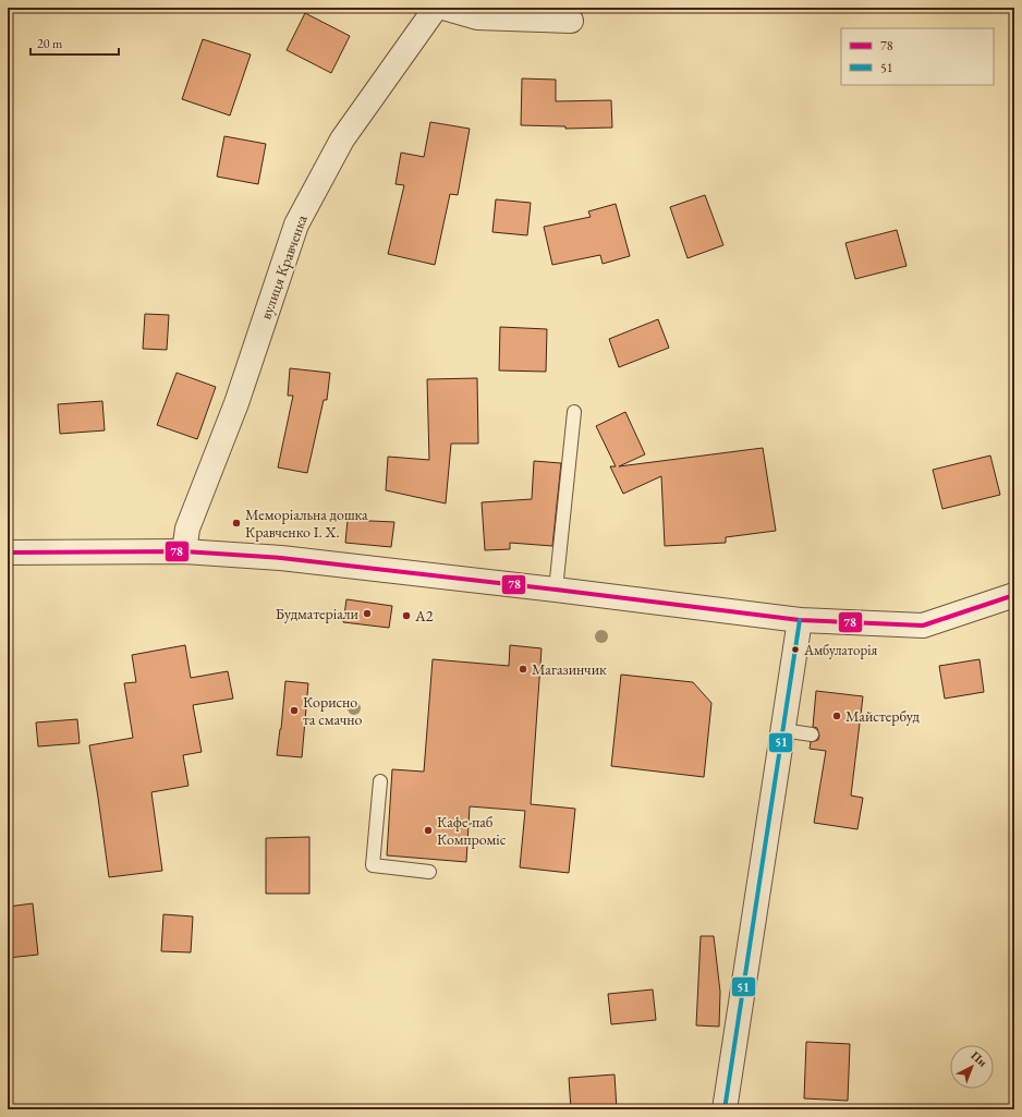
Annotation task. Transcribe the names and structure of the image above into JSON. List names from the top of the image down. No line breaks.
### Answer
{"streets":{"street":["вулиця Кравченка"]},"places":["Меморіальна дошка Кравченко І. Х.","Будматеріали","А2","Амбулаторія","Магазинчик","Корисно та смачно","Майстербуд","Кафе-паб Компроміс"],"lines":["transit line 78","transit line 51"],"legend":["78","51"],"scale_bar":"20 m","north":"top right"}
